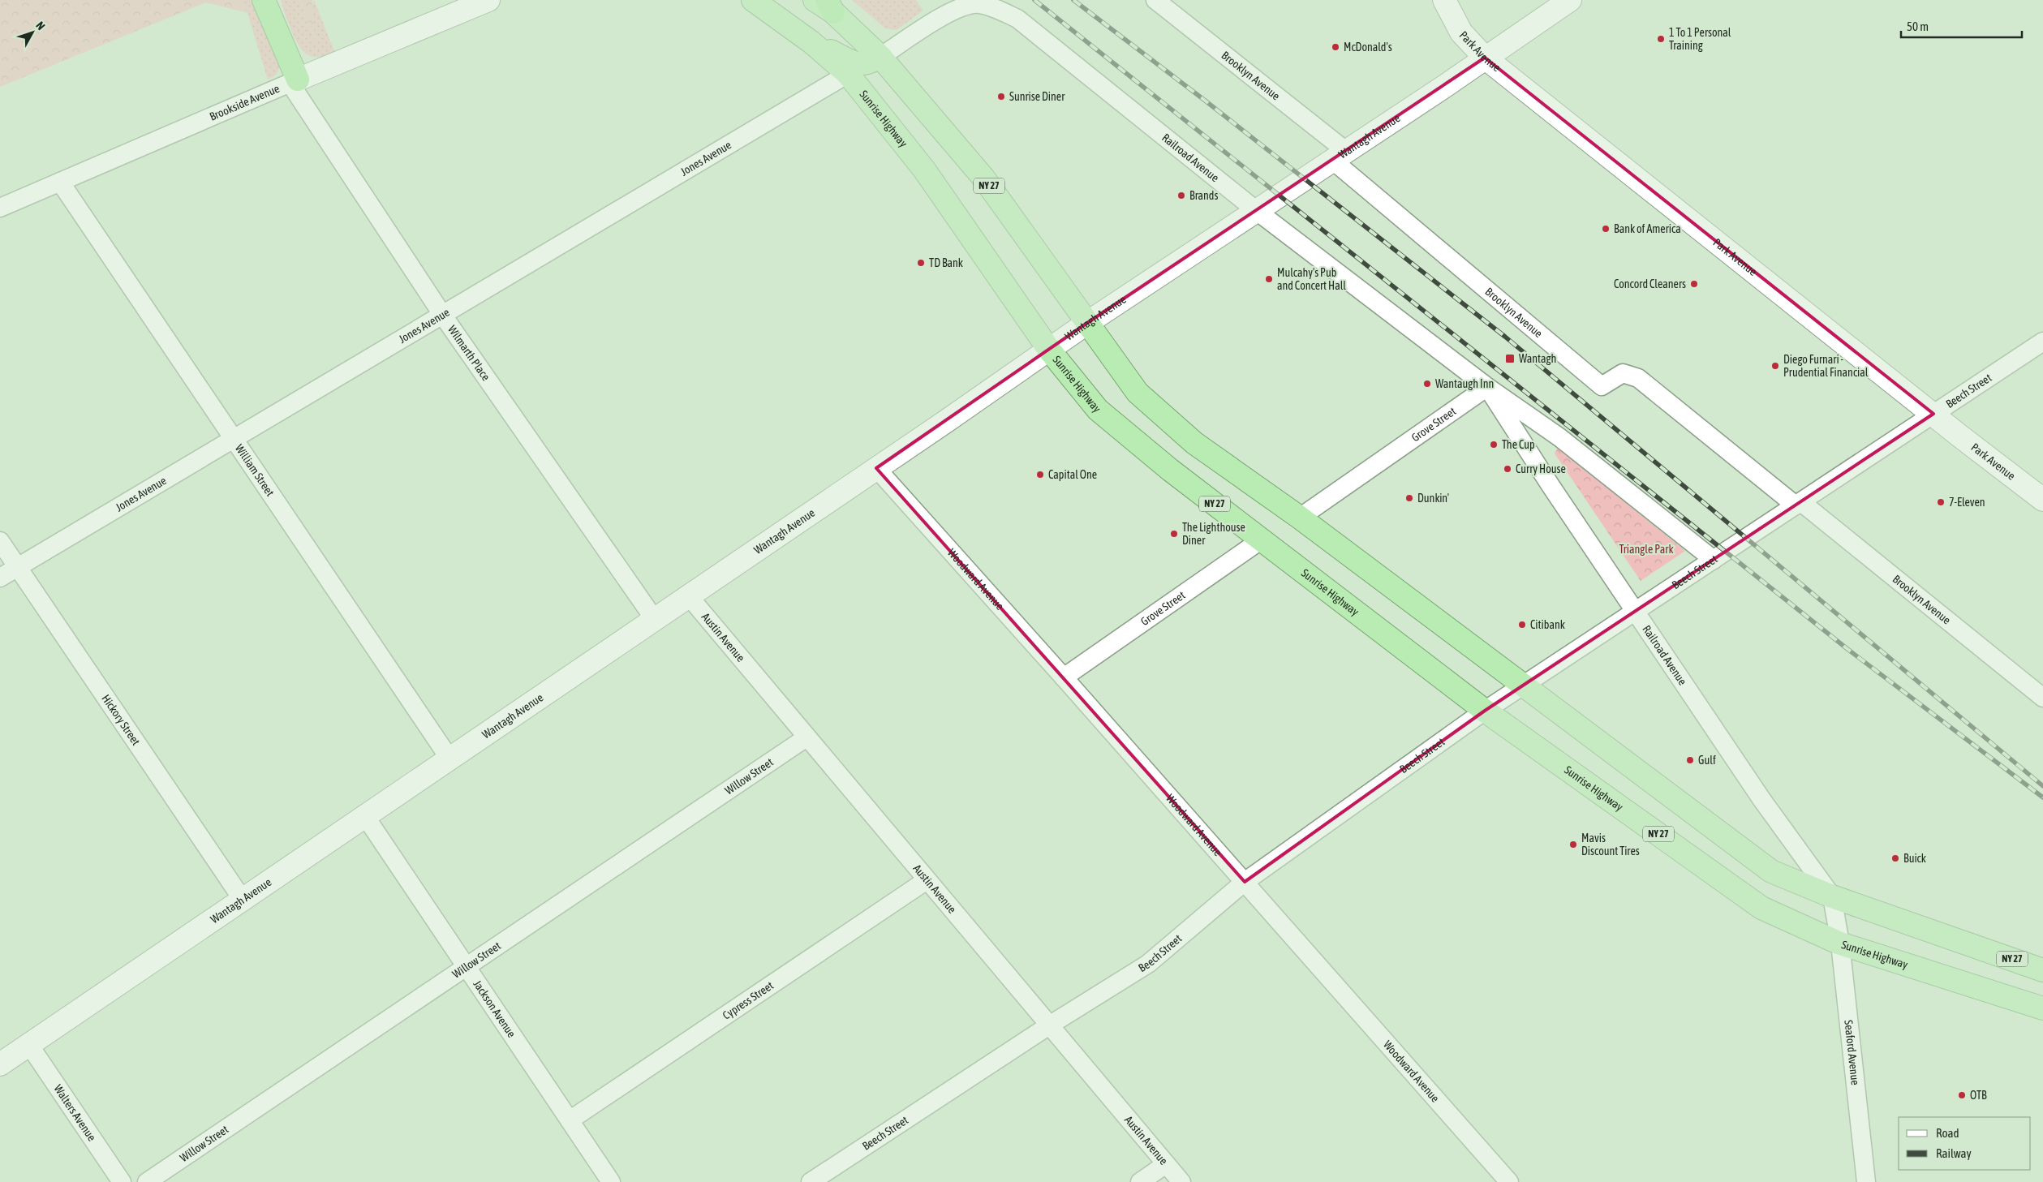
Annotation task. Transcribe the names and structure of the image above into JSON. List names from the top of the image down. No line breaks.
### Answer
{"streets":{"highway":["Sunrise Highway","NY 27"],"main road":["Park Avenue","Brookside Avenue","Wantagh Avenue"],"street":["Brooklyn Avenue","Railroad Avenue","Jones Avenue","Wilmarth Place","Beech Street","Grove Street","William Street","Woodward Avenue","Austin Avenue","Hickory Street","Willow Street","Cypress Street","Jackson Avenue","Seaford Avenue","Walters Avenue"]},"crossings":[["Park Avenue","Wantagh Avenue"],["Park Avenue","Beech Street"],["Brooklyn Avenue","Wantagh Avenue"],["Brooklyn Avenue","Beech Street"],["Brookside Avenue","Wilmarth Place"],["Brookside Avenue","William Street"],["Sunrise Highway","Wantagh Avenue"],["Sunrise Highway","Railroad Avenue"],["Sunrise Highway","Jones Avenue"],["Sunrise Highway","Beech Street"],["Sunrise Highway","Grove Street"],["Sunrise Highway","Seaford Avenue"],["Wantagh Avenue","Railroad Avenue"],["Wantagh Avenue","NY 27"],["Wantagh Avenue","Wilmarth Place"],["Wantagh Avenue","William Street"],["Wantagh Avenue","Woodward Avenue"],["Wantagh Avenue","Austin Avenue"],["Wantagh Avenue","Hickory Street"],["Wantagh Avenue","Jackson Avenue"],["Wantagh Avenue","Walters Avenue"],["Railroad Avenue","NY 27"],["Railroad Avenue","Beech Street"],["Railroad Avenue","Grove Street"],["Railroad Avenue","Seaford Avenue"],["Jones Avenue","Wilmarth Place"],["Jones Avenue","William Street"],["Jones Avenue","Hickory Street"],["NY 27","Beech Street"],["NY 27","Grove Street"],["Beech Street","Woodward Avenue"],["Beech Street","Austin Avenue"],["Grove Street","Woodward Avenue"],["Austin Avenue","Willow Street"],["Austin Avenue","Cypress Street"],["Willow Street","Jackson Avenue"],["Cypress Street","Jackson Avenue"]],"parks":["Triangle Park"],"places":{"other":["1 To 1 Personal Training","McDonald's","Sunrise Diner","Brands","Bank of America","TD Bank","Mulcahy's Pub and Concert Hall","Concord Cleaners","Diego Furnari - Prudential Financial","Wantaugh Inn","The Cup","Curry House","Capital One","Dunkin'","7-Eleven","The Lighthouse Diner","Citibank","Gulf","Mavis Discount Tires","Buick","OTB"],"transit":["Wantagh"]},"legend":["Road","Railway"],"scale_bar":"50 m","north":"top right"}
